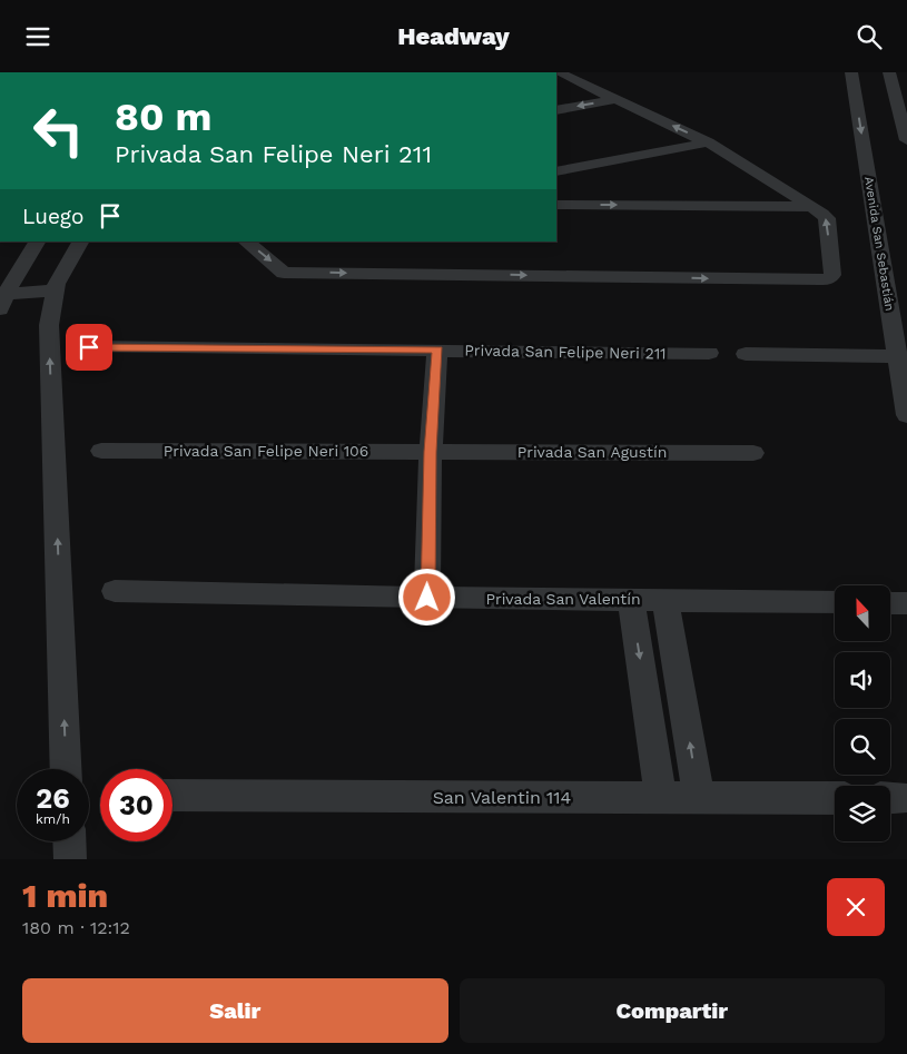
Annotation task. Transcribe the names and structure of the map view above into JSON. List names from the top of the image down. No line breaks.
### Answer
{"streets":{"street":["Avenida San Sebastián","Privada San Felipe Neri 211","Privada San Felipe Neri 106","Privada San Agustín","Privada San Valentín","San Valentin 114"]},"crossings":[["Privada San Felipe Neri 106","Privada San Agustín"]],"one_way":["Avenida San Sebastián"],"north":"top","page":{"header":"Headway","turn":["80 m","Privada San Felipe Neri 211"],"then":"Luego","speed":"26 km/h","limit":"30","heading":["1 min","180 m · 12:12"],"buttons":["Salir","Compartir"]}}
